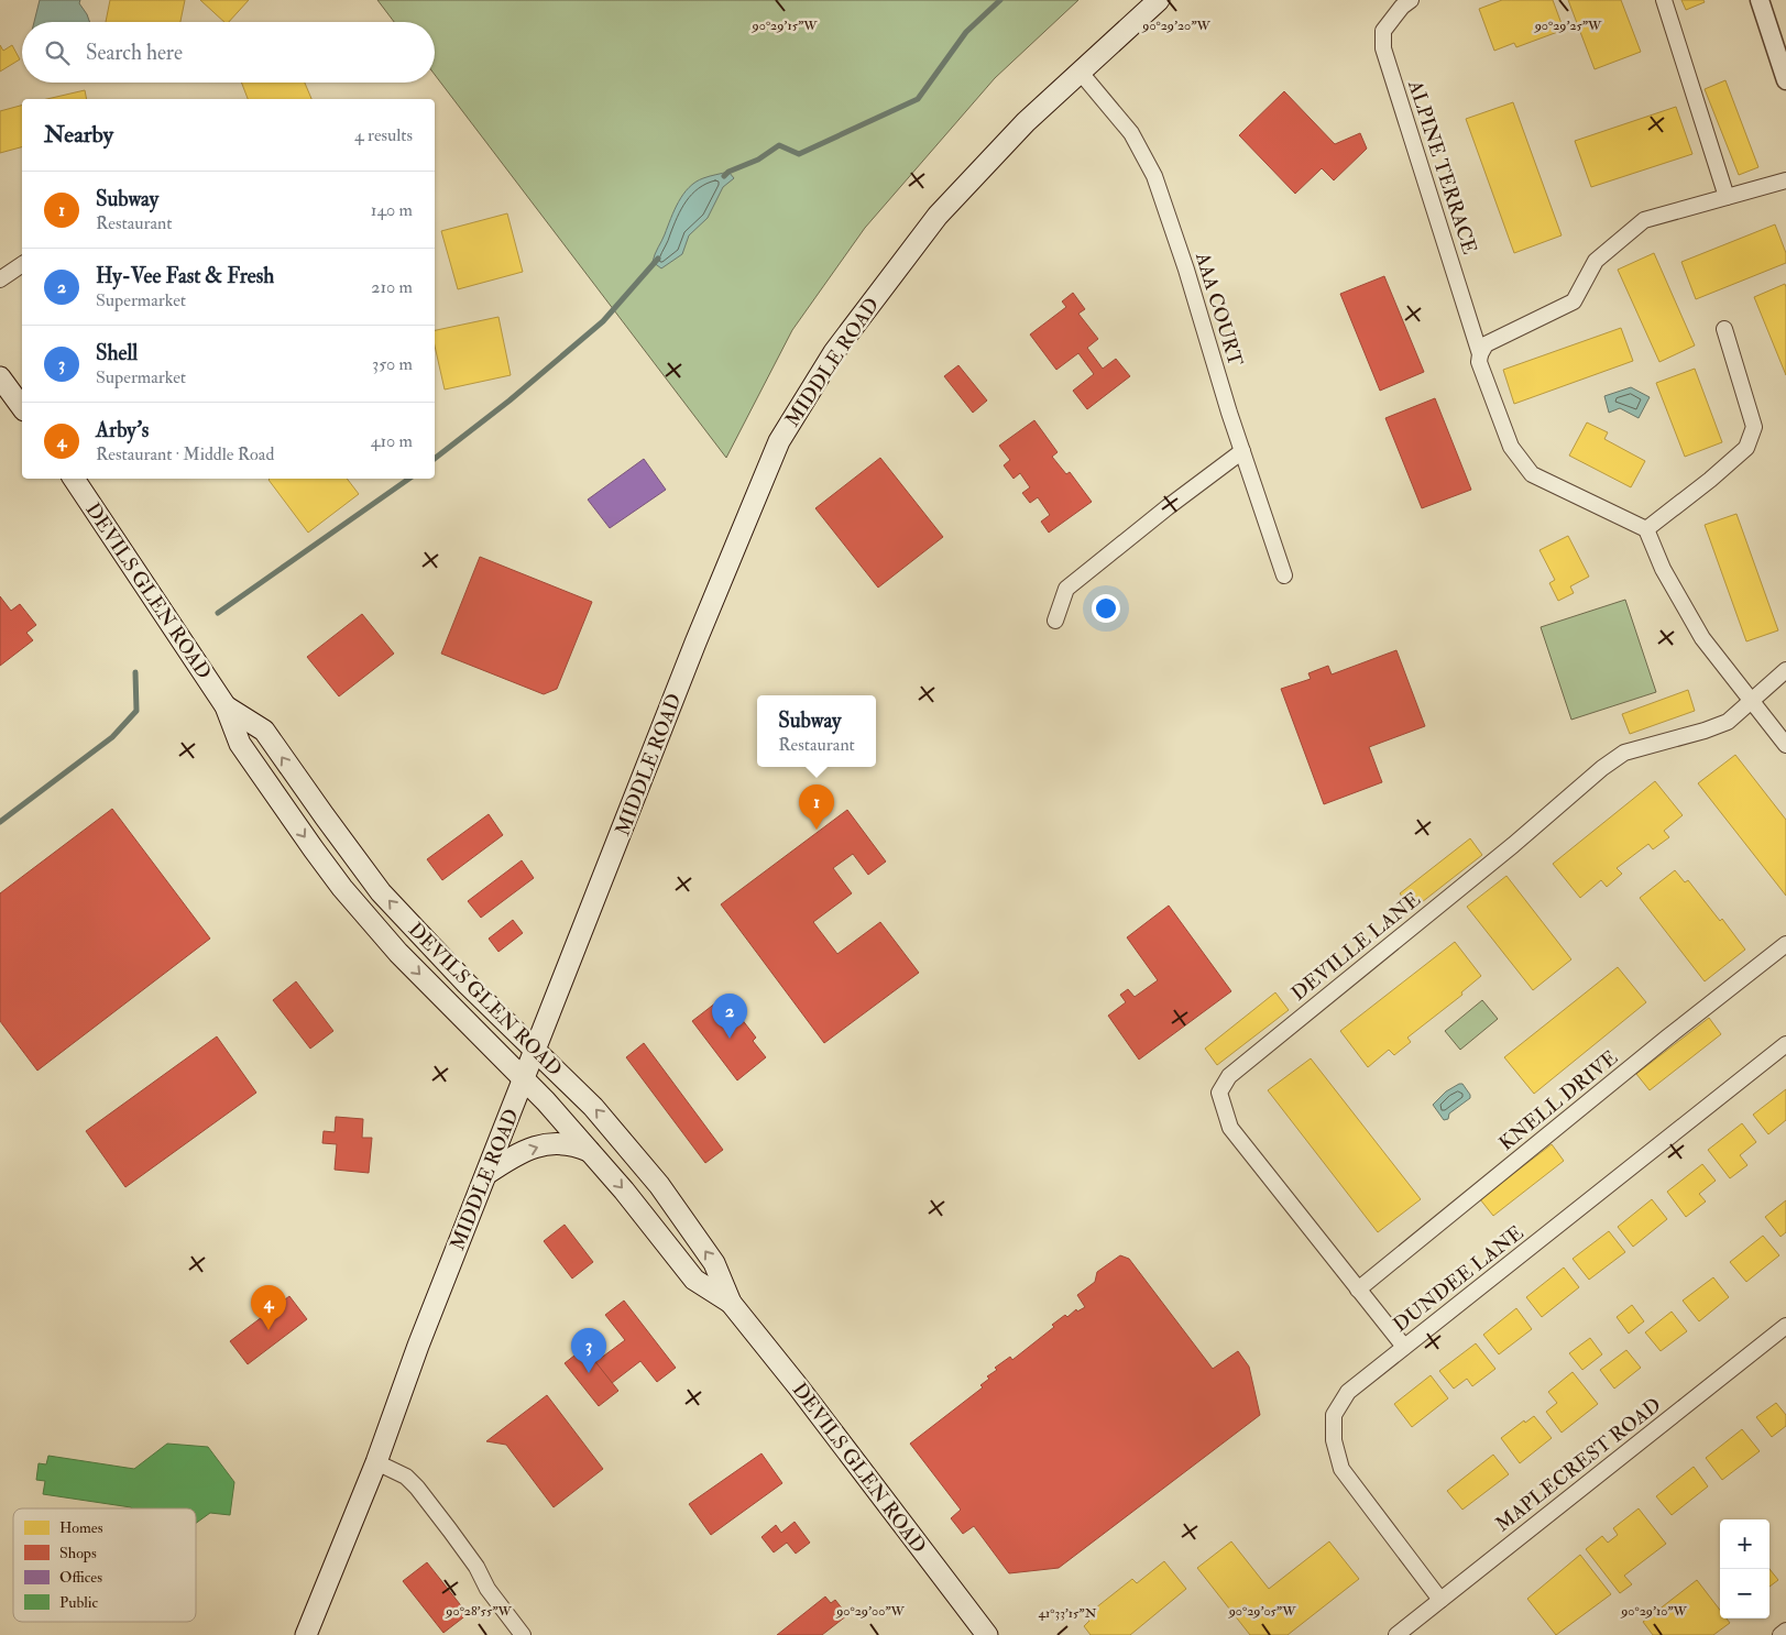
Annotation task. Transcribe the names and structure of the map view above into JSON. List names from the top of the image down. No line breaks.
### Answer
{"streets":{"main road":["MIDDLE ROAD","DEVILS GLEN ROAD"],"street":["ALPINE TERRACE","AAA COURT","DEVILLE LANE","KNELL DRIVE","DUNDEE LANE","MAPLECREST ROAD"]},"crossings":[["AAA COURT","MIDDLE ROAD"],["MIDDLE ROAD","DEVILS GLEN ROAD"],["DEVILLE LANE","KNELL DRIVE"],["DEVILLE LANE","DUNDEE LANE"],["DUNDEE LANE","MAPLECREST ROAD"]],"legend":["Homes","Shops","Offices","Public"],"page":{"search":"Search here","heading":["Nearby","4 results"],"list":[{"mark":"1","name":"Subway","note":"Restaurant","value":"140 m"},{"mark":"2","name":"Hy-Vee Fast & Fresh","note":"Supermarket","value":"210 m"},{"mark":"3","name":"Shell","note":"Supermarket","value":"350 m"},{"mark":"4","name":"Arby's","note":"Restaurant · Middle Road","value":"410 m"}],"popup":["Subway","Restaurant"],"pins":["1","2","4","3"],"map_buttons":["+","−"]},"coordinates":["90°29'15\"W","90°29'20\"W","90°29'25\"W","90°28'55\"W","90°29'00\"W","90°29'05\"W","90°29'10\"W","41°33'15\"N"]}
